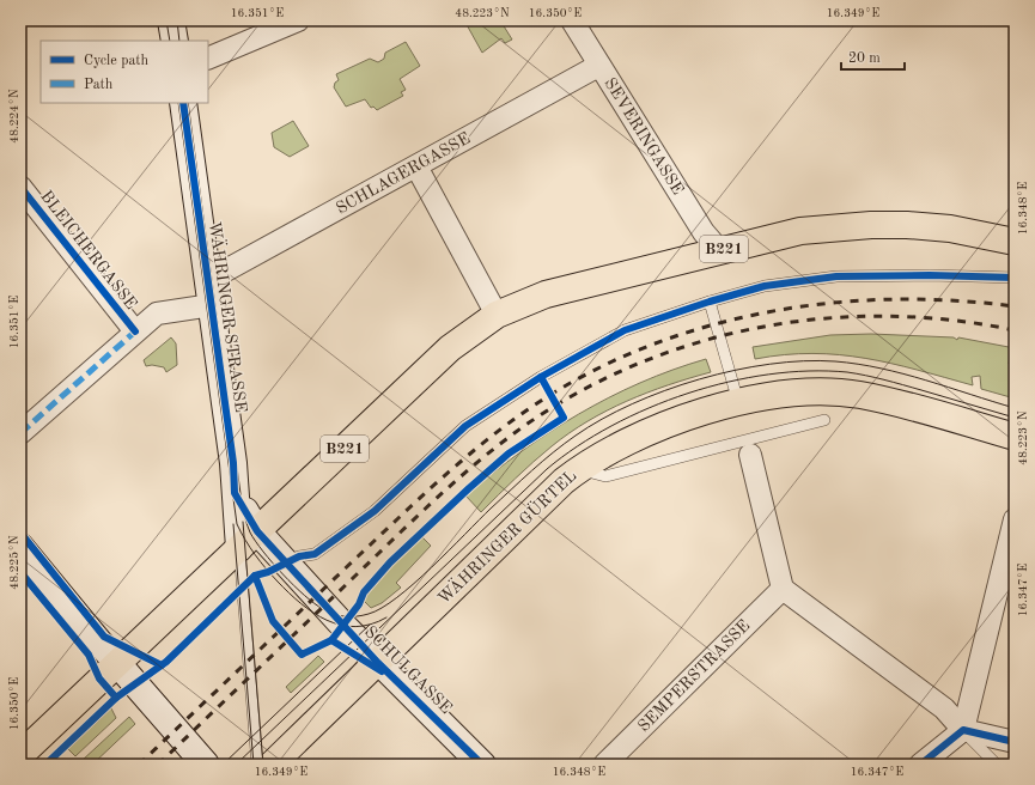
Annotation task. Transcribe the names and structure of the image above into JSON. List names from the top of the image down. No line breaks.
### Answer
{"streets":{"main road":["B221","WÄHRINGER STRASSE","WÄHRINGER GÜRTEL","SCHULGASSE"],"street":["SEVERINGASSE","SCHLAGERGASSE","BLEICHERGASSE","SEMPERSTRASSE"]},"crossings":[["SEVERINGASSE","SCHLAGERGASSE"],["SEVERINGASSE","B221"],["SCHLAGERGASSE","BLEICHERGASSE"],["SCHLAGERGASSE","WÄHRINGER STRASSE"],["B221","WÄHRINGER STRASSE"],["B221","SCHULGASSE"],["WÄHRINGER STRASSE","SCHULGASSE"],["WÄHRINGER GÜRTEL","SCHULGASSE"]],"legend":["Cycle path","Path"],"scale_bar":"20 m","coordinates":["16.351°E","48.223°N","16.350°E","16.349°E","48.224°N","16.348°E","48.225°N","16.347°E"]}
